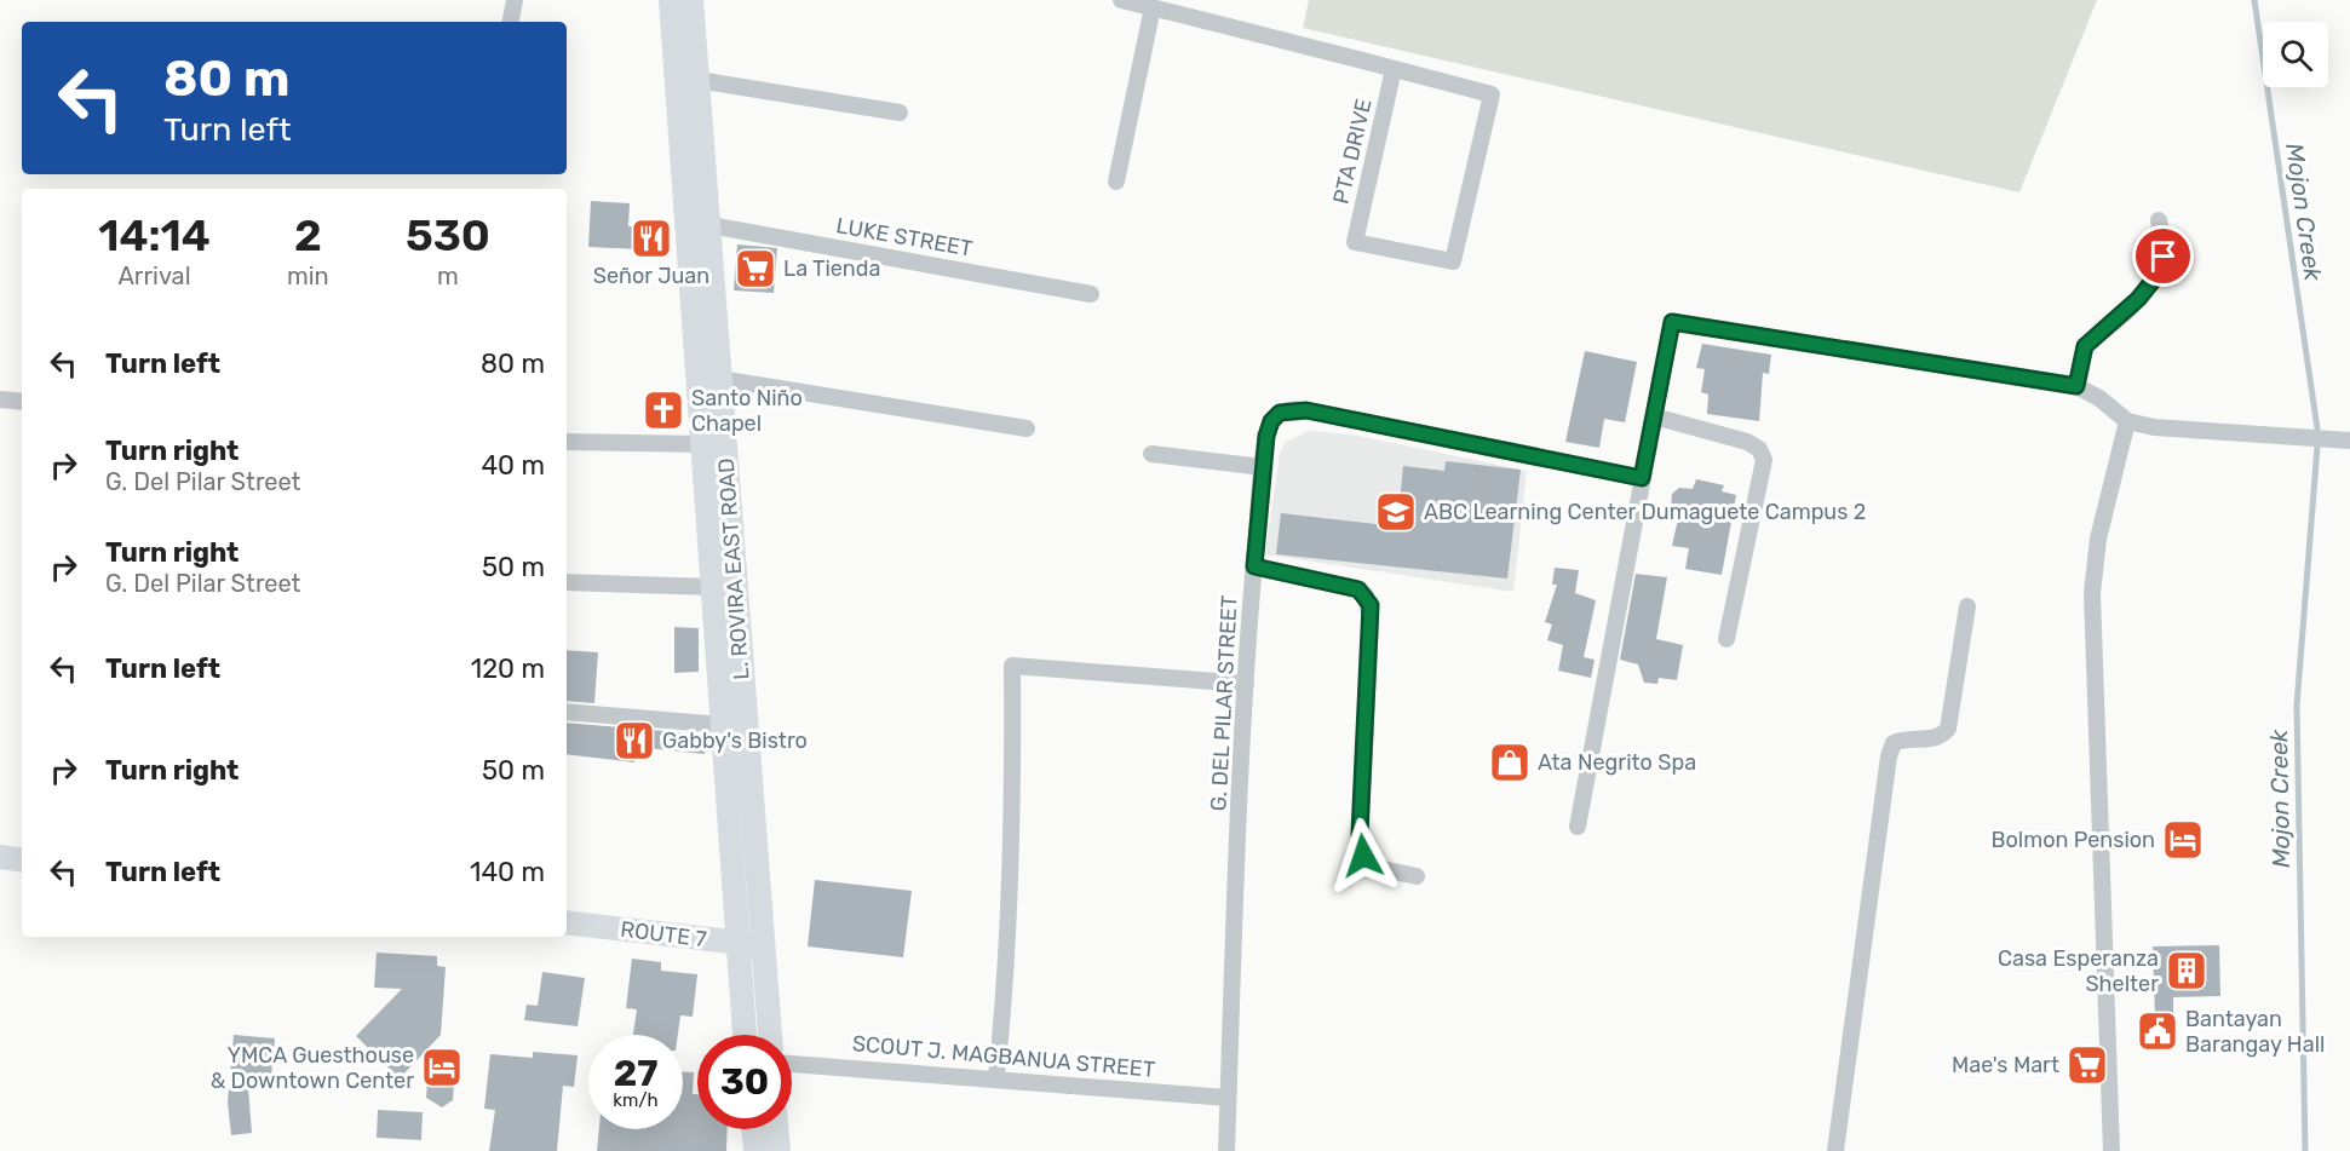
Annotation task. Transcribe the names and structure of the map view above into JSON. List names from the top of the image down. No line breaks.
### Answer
{"streets":{"main road":["L. ROVIRA EAST ROAD","ROUTE 7"],"street":["PTA DRIVE","LUKE STREET","G. DEL PILAR STREET","SCOUT J. MAGBANUA STREET"]},"crossings":[["LUKE STREET","L. ROVIRA EAST ROAD"],["L. ROVIRA EAST ROAD","ROUTE 7"],["G. DEL PILAR STREET","SCOUT J. MAGBANUA STREET"]],"water":["Mojon Creek"],"places":{"restaurant":["Señor Juan","Gabby's Bistro"],"supermarket":["La Tienda","Mae's Mart"],"church":["Santo Niño Chapel"],"school or university":["ABC Learning Center Dumaguete Campus 2"],"shop":["Ata Negrito Spa"],"hotel":["Bolmon Pension","YMCA Guesthouse & Downtown Center"],"building":["Casa Esperanza Shelter"],"public building":["Bantayan Barangay Hall"]},"page":{"turn":["80 m","Turn left"],"eta":["14:14","Arrival","2","min","530","m"],"list":[{"name":"Turn left","value":"80 m"},{"name":"Turn right","note":"G. Del Pilar Street","value":"40 m"},{"name":"Turn right","note":"G. Del Pilar Street","value":"50 m"},{"name":"Turn left","value":"120 m"},{"name":"Turn right","value":"50 m"},{"name":"Turn left","value":"140 m"}],"speed":"27 km/h","limit":"30"}}
